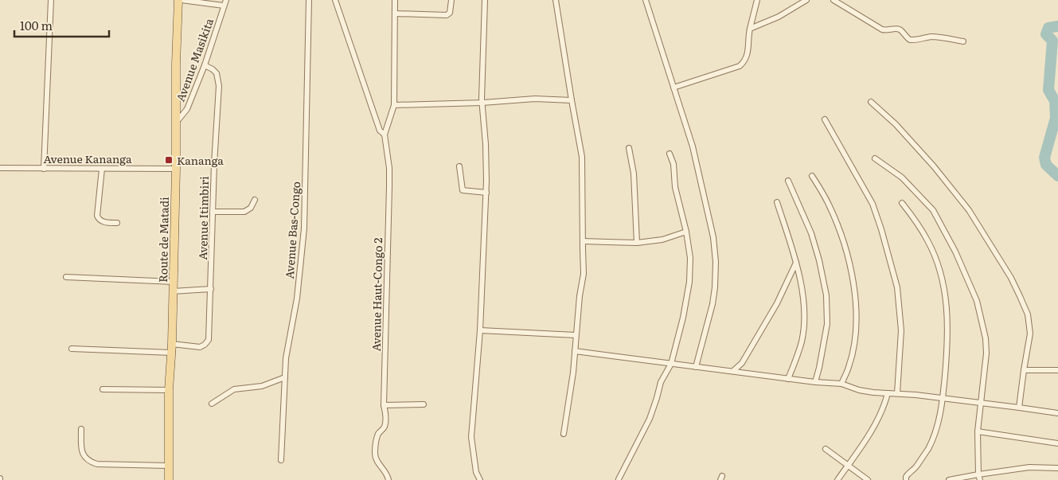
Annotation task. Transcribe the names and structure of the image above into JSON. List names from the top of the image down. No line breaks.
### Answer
{"streets":{"main road":["Route de Matadi"],"street":["Avenue Masikita","Avenue Kananga","Avenue Itimbiri","Avenue Bas-Congo","Avenue Haut-Congo 2"]},"crossings":[["Avenue Masikita","Avenue Itimbiri"],["Avenue Masikita","Route de Matadi"],["Avenue Kananga","Route de Matadi"],["Avenue Itimbiri","Route de Matadi"]],"places":{"transit":["Kananga"]},"scale_bar":"100 m"}
